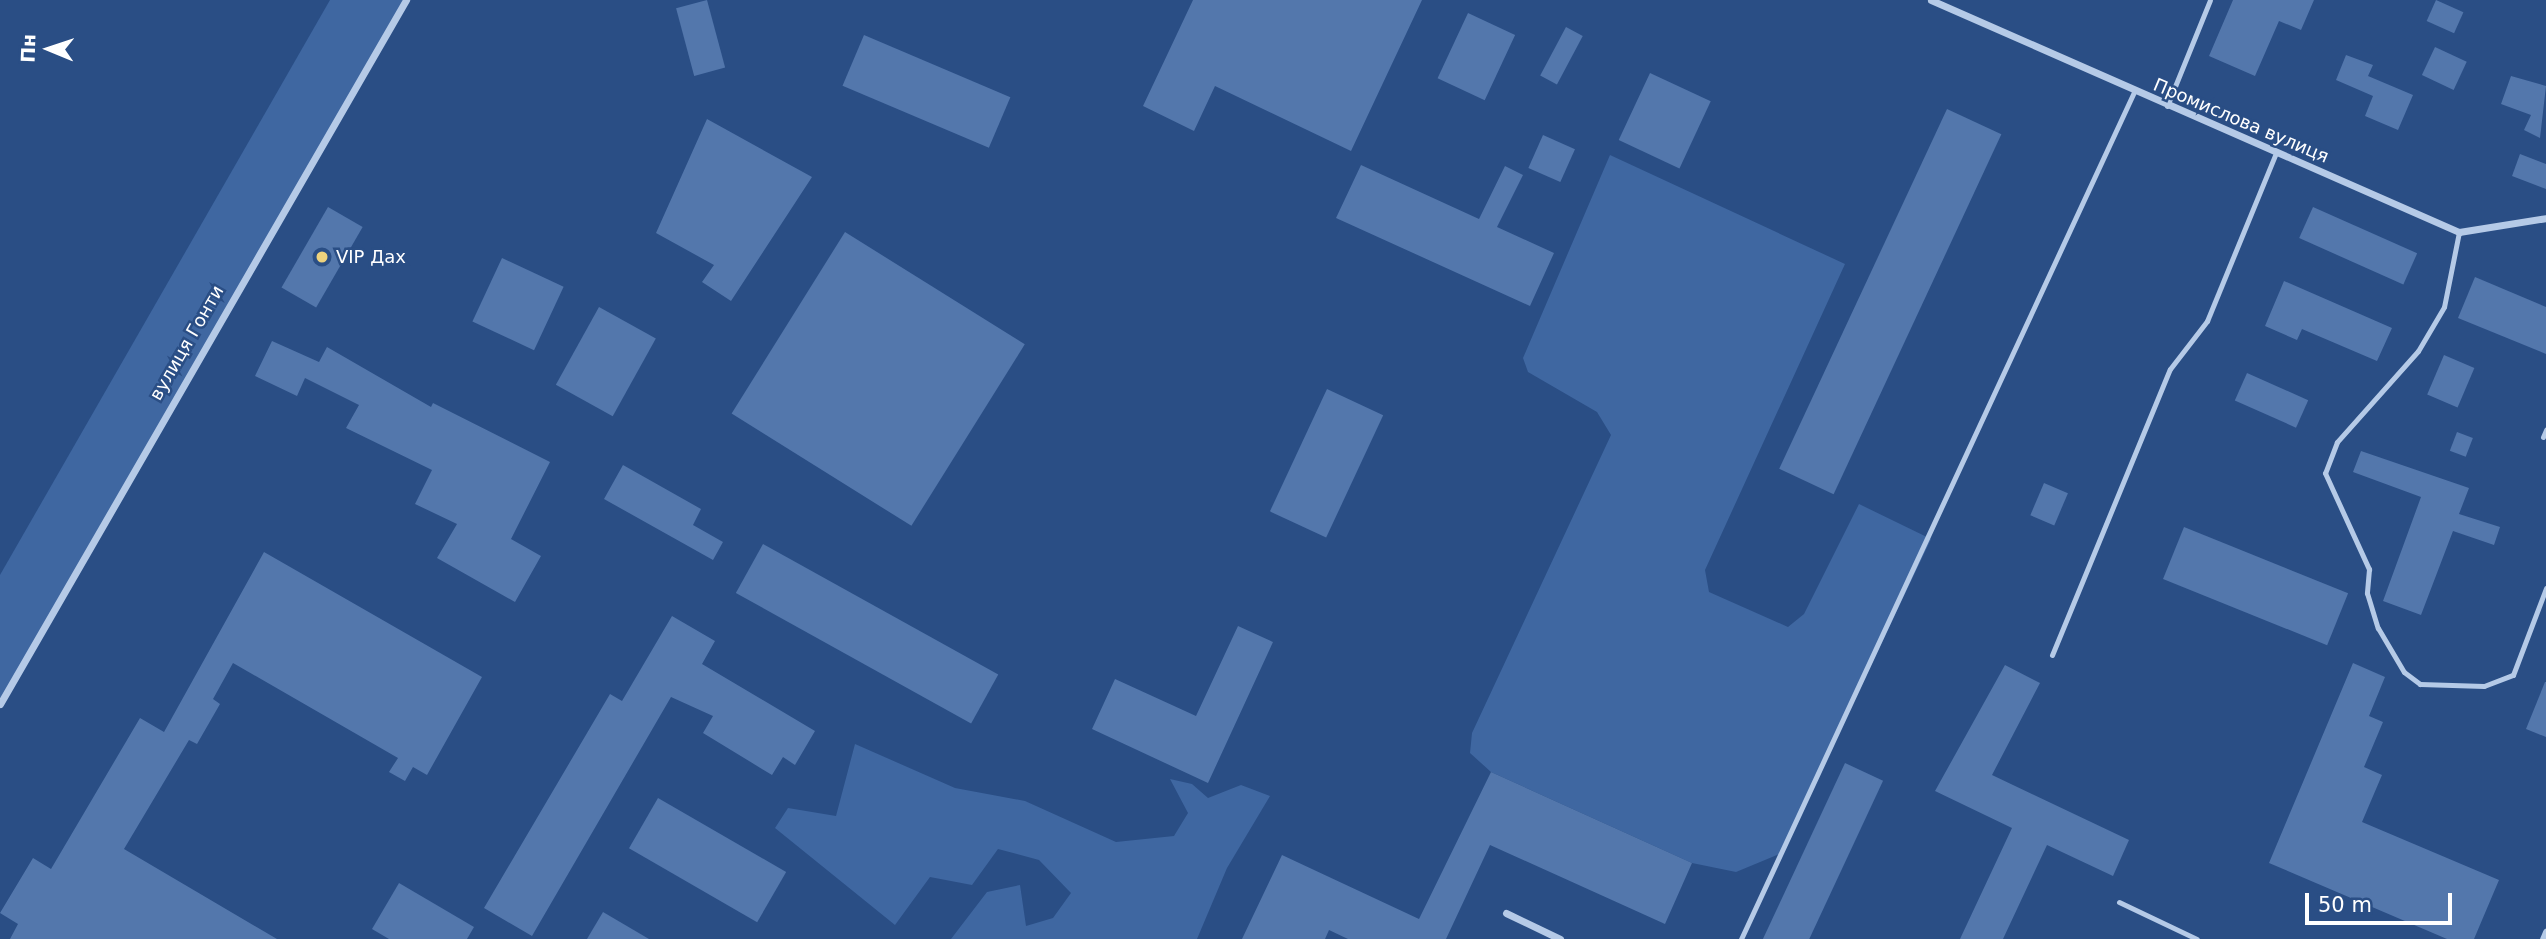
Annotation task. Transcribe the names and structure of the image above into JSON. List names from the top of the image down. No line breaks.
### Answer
{"streets":{"street":["Промислова вулиця","вулиця Гонти"]},"places":["VIP Дах"],"scale_bar":"50 m","north":"left"}
